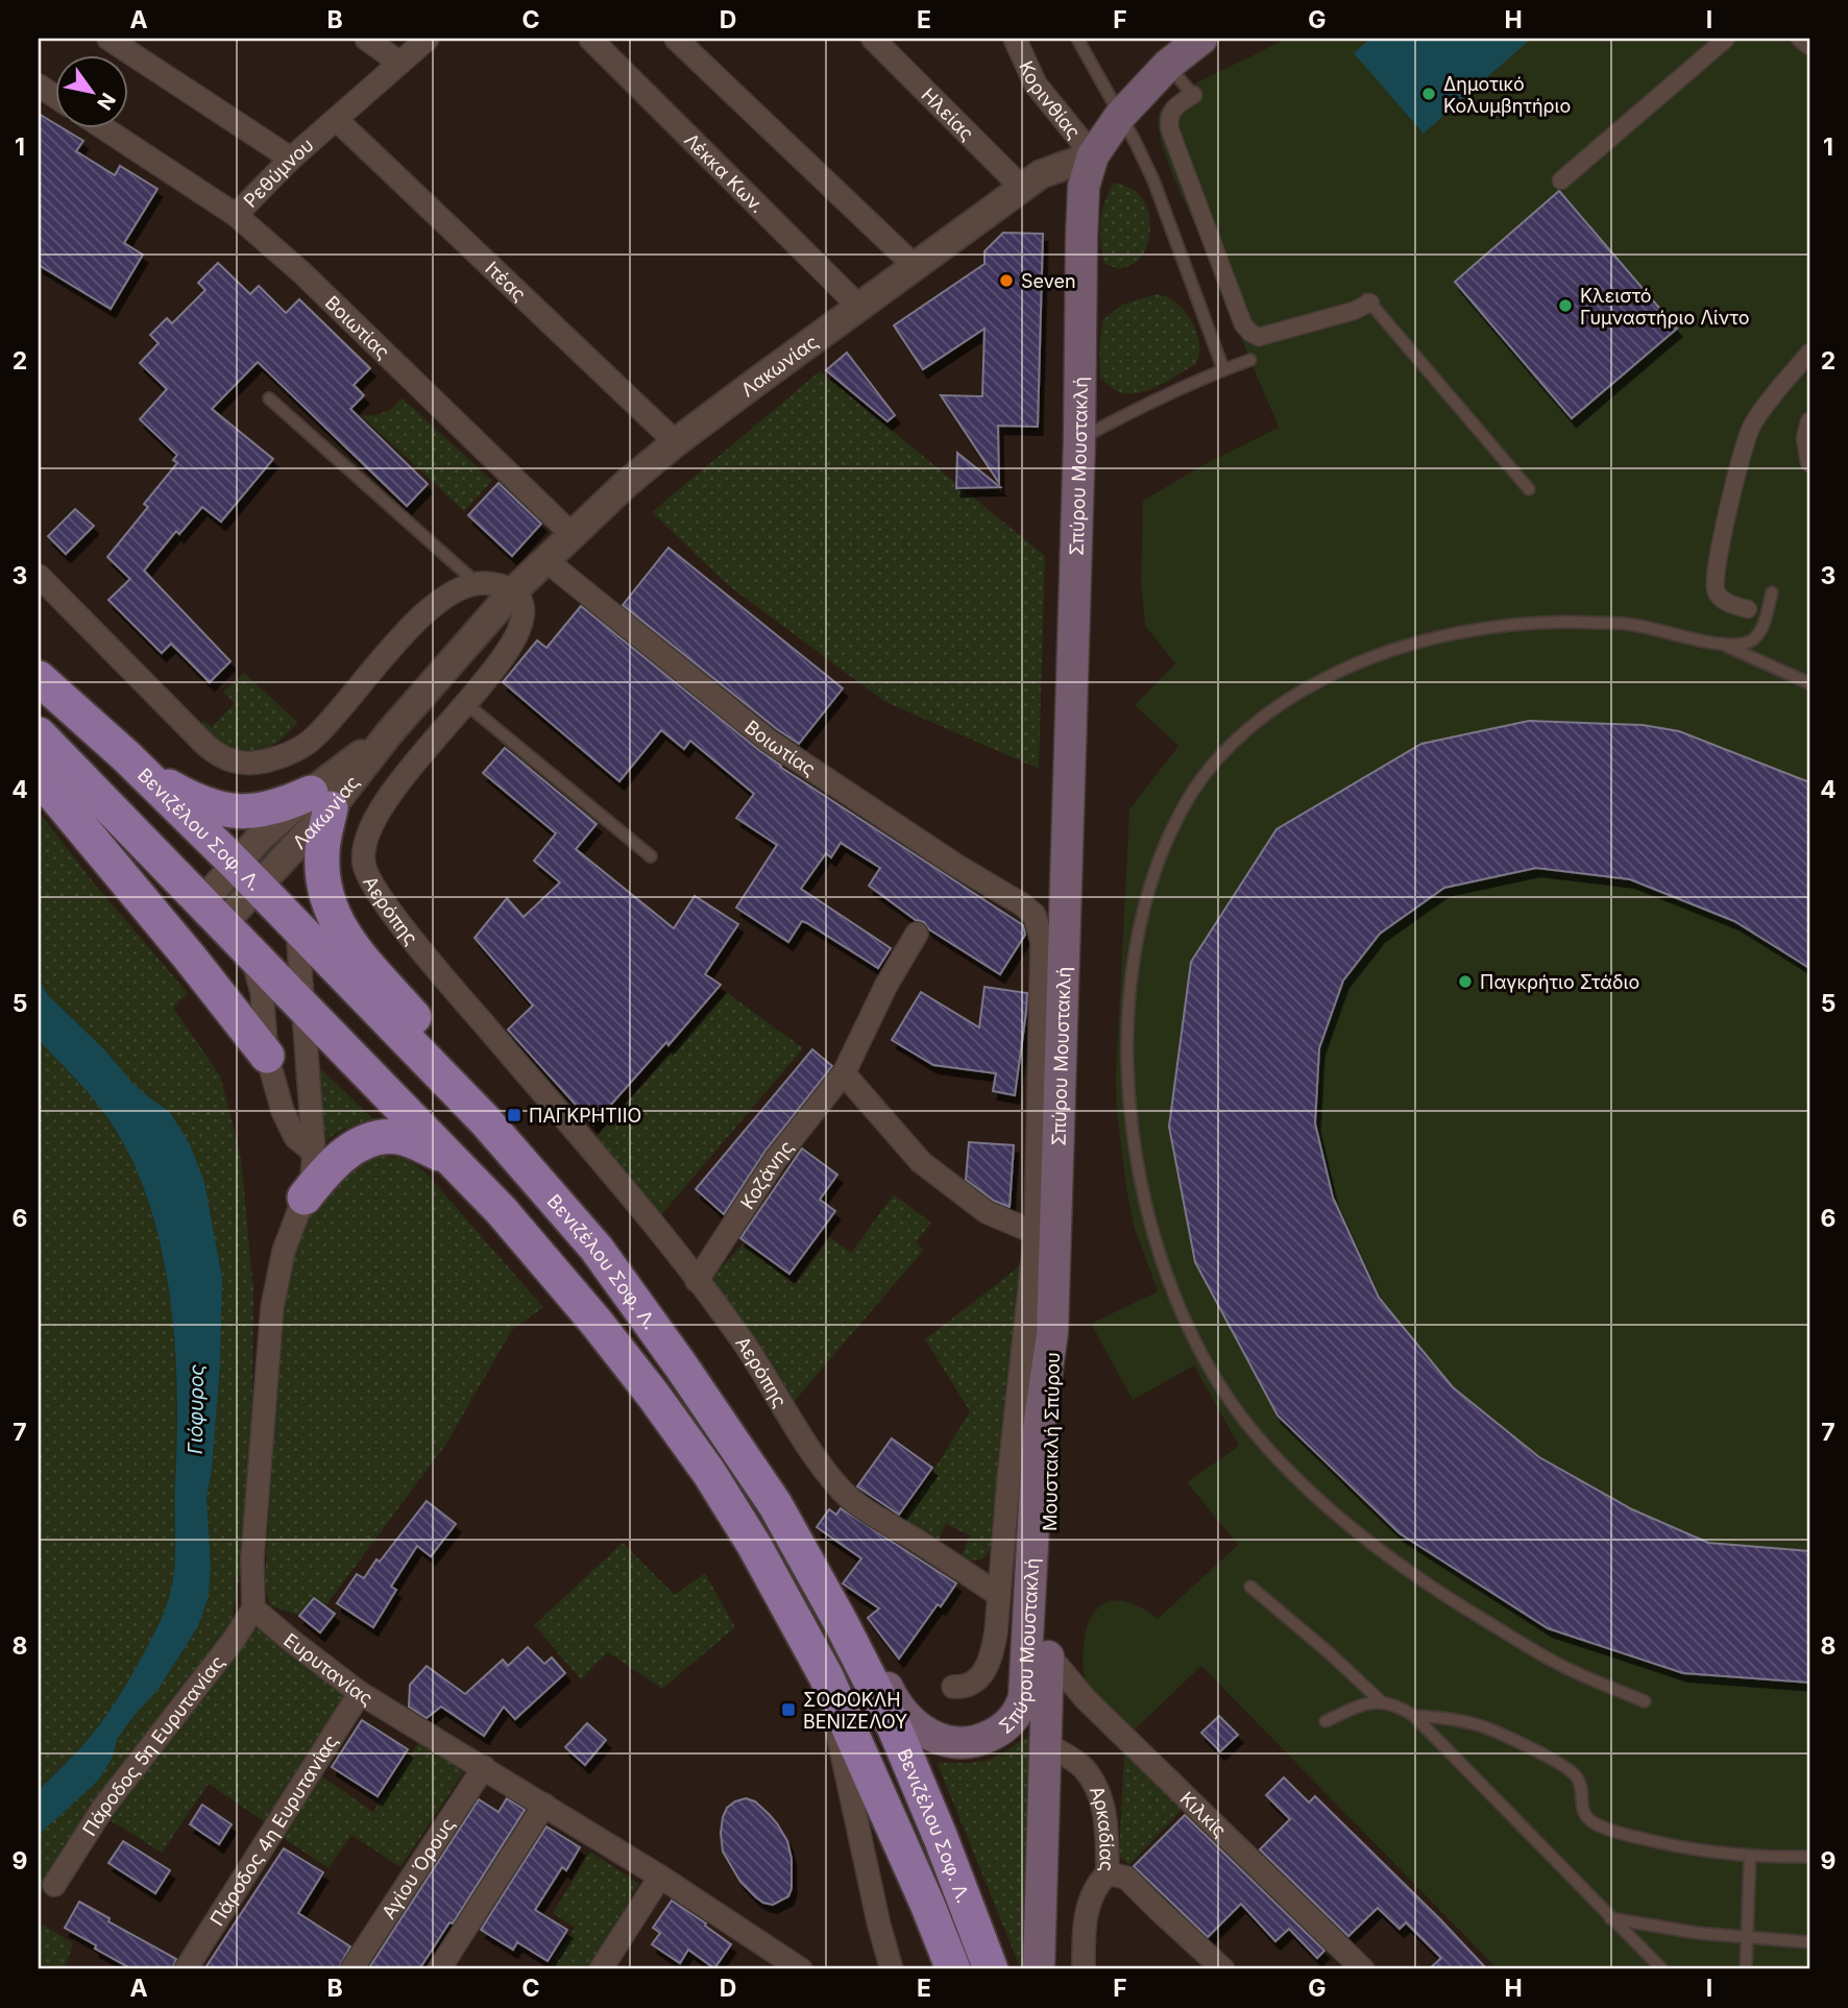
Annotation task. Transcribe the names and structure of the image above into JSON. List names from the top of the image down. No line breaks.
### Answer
{"streets":{"main road":["Σπύρου Μουστακλή","Βενιζέλου Σοφ. Λ.","Μουστακλή Σπύρου"],"street":["Κορινθίας","Ηλείας","Λέκκα Κων.","Ρεθύμνου","Ιτέας","Βοιωτίας","Λακωνίας","Αερόπης","Κοζάνης","Ευρυτανίας","Πάροδος 5η Ευρυτανίας","Κιλκίς","Αρκαδίας","Πάροδος 4η Ευρυτανίας","Αγίου Όρους"]},"crossings":[["Κορινθίας","Λακωνίας"],["Κορινθίας","Σπύρου Μουστακλή"],["Ηλείας","Λακωνίας"],["Λέκκα Κων.","Λακωνίας"],["Ρεθύμνου","Ιτέας"],["Ρεθύμνου","Βοιωτίας"],["Ιτέας","Λακωνίας"],["Βοιωτίας","Λακωνίας"],["Βοιωτίας","Σπύρου Μουστακλή"],["Λακωνίας","Σπύρου Μουστακλή"],["Λακωνίας","Βενιζέλου Σοφ. Λ."],["Λακωνίας","Αερόπης"],["Σπύρου Μουστακλή","Βενιζέλου Σοφ. Λ."],["Σπύρου Μουστακλή","Αερόπης"],["Σπύρου Μουστακλή","Μουστακλή Σπύρου"],["Σπύρου Μουστακλή","Κιλκίς"],["Σπύρου Μουστακλή","Αρκαδίας"],["Αερόπης","Κοζάνης"],["Ευρυτανίας","Πάροδος 5η Ευρυτανίας"],["Ευρυτανίας","Πάροδος 4η Ευρυτανίας"],["Ευρυτανίας","Αγίου Όρους"]],"water":["Γιόφυρος"],"places":{"other":["Δημοτικό Κολυμβητήριο","Seven","Κλειστό Γυμναστήριο Λίντο","Παγκρήτιο Στάδιο"],"transit":["ΠΑΓΚΡΗΤΙΙΟ","ΣΟΦΟΚΛΗ ΒΕΝΙΖΕΛΟΥ"]},"north":"bottom right","grid":{"columns":["A","B","C","D","E","F","G","H","I"],"rows":["1","2","3","4","5","6","7","8","9"]}}
